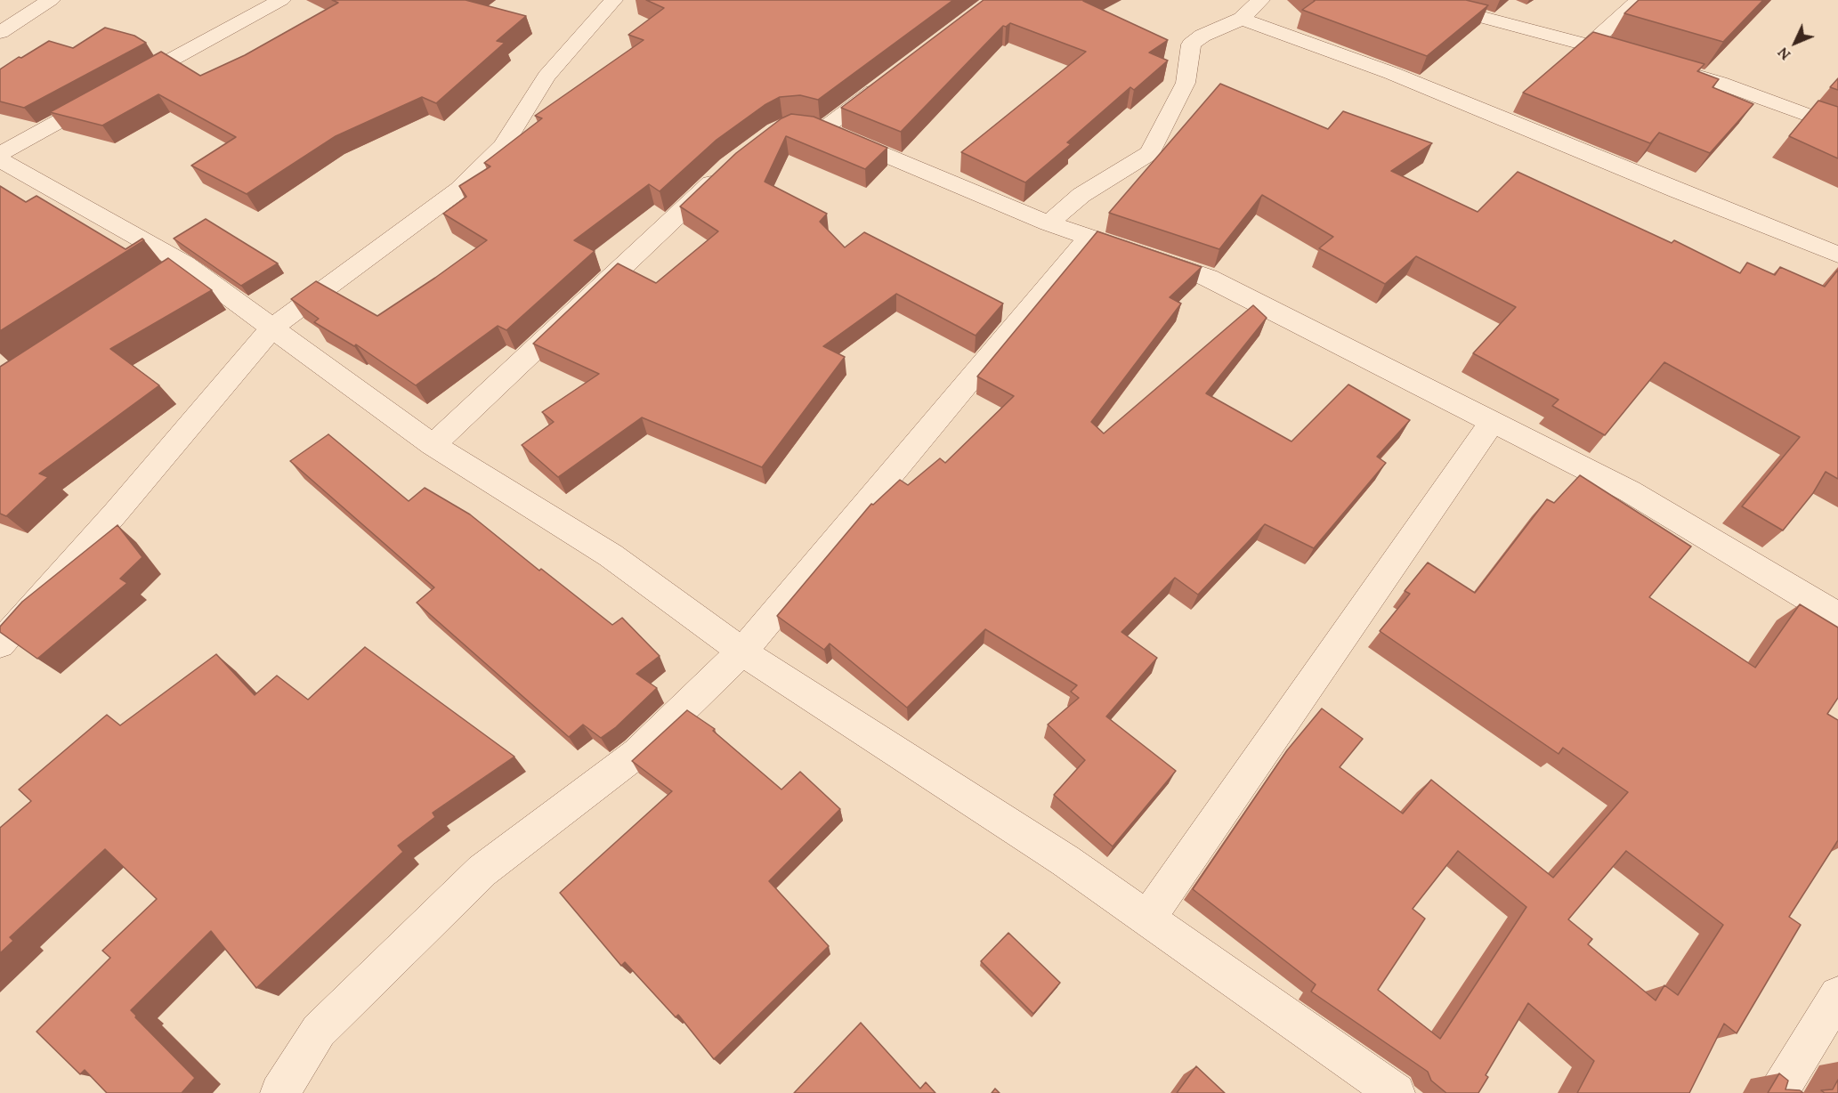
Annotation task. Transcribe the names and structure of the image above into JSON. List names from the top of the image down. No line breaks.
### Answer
{"north":"bottom left"}
